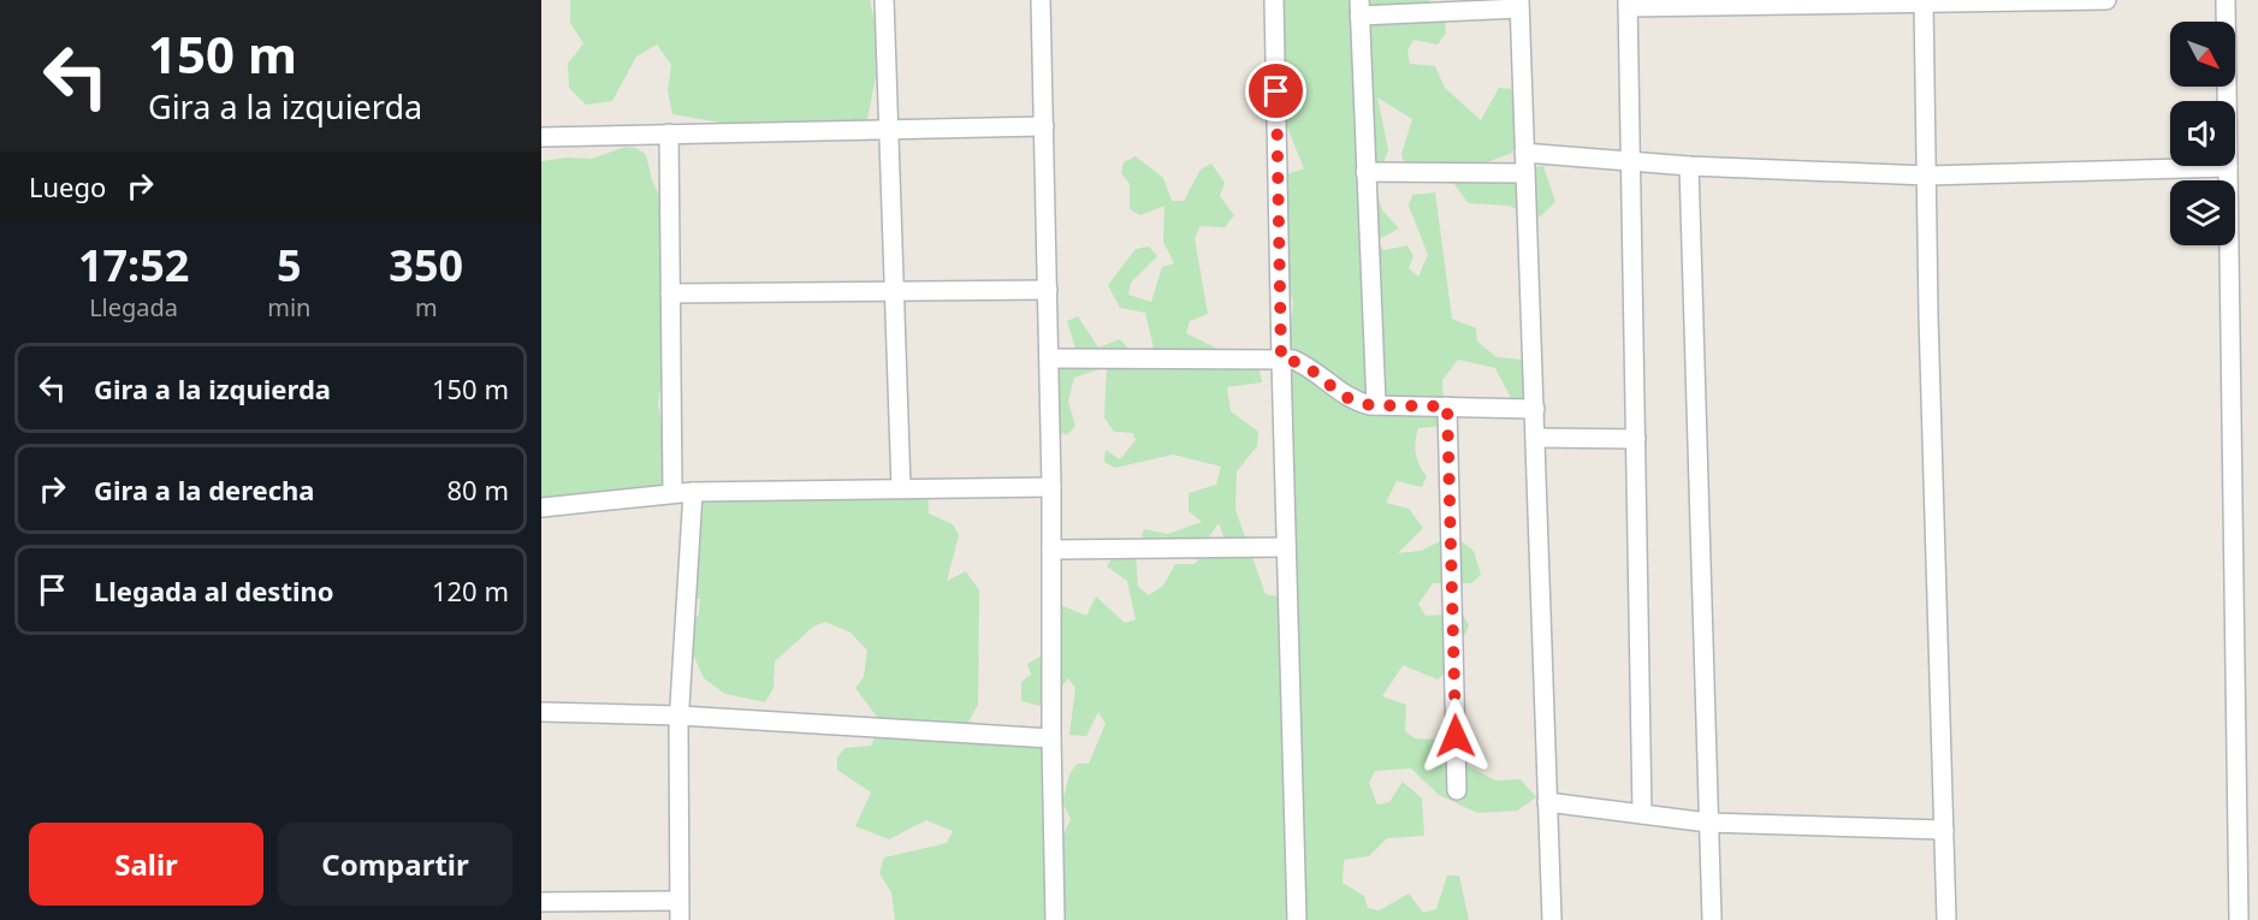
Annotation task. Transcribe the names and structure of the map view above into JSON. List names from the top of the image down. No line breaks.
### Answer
{"north":"bottom right","page":{"turn":["150 m","Gira a la izquierda"],"then":"Luego","eta":["17:52","Llegada","5","min","350","m"],"list":[{"name":"Gira a la izquierda","value":"150 m"},{"name":"Gira a la derecha","value":"80 m"},{"name":"Llegada al destino","value":"120 m"}],"buttons":["Salir","Compartir"]}}
